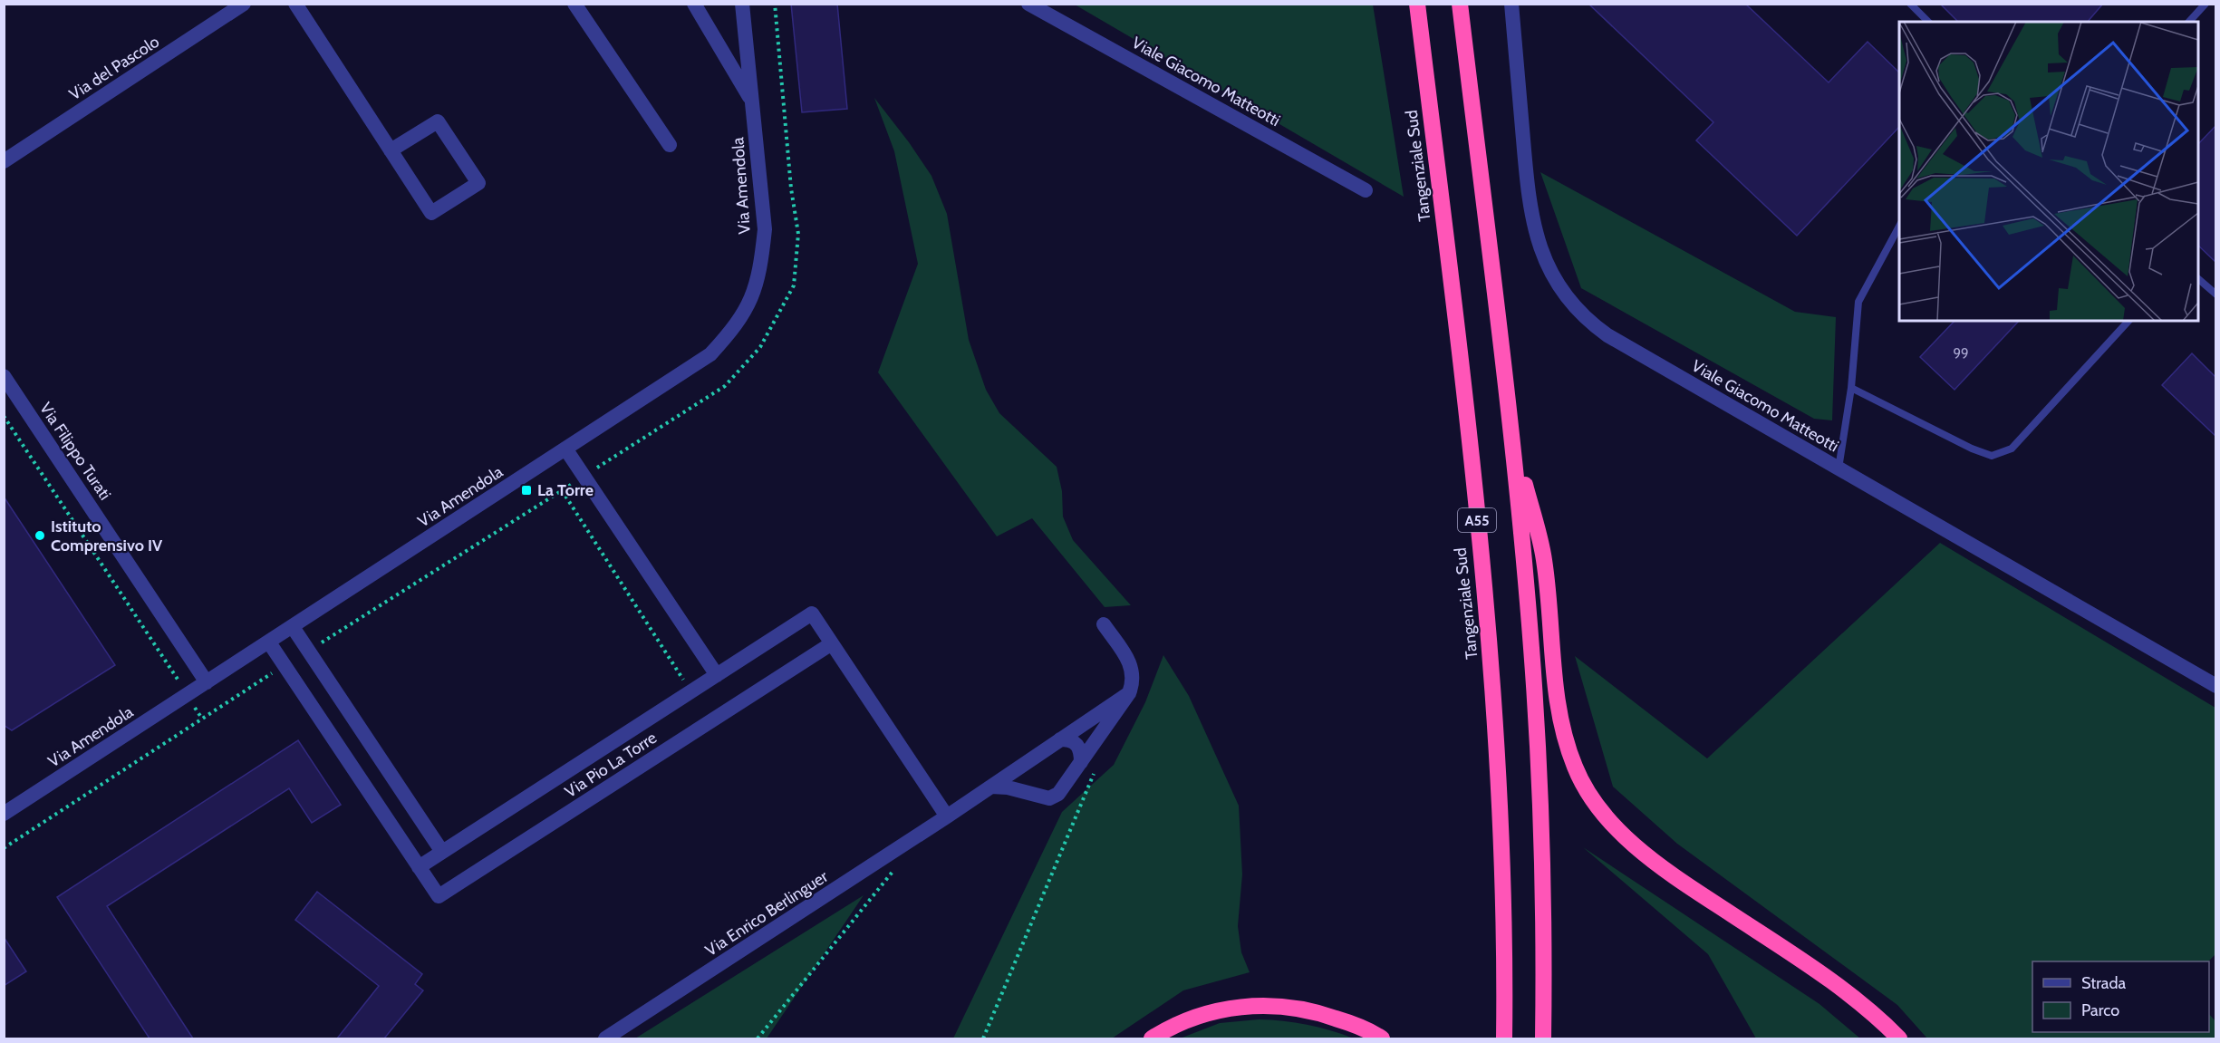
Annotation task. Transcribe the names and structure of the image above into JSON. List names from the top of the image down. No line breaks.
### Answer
{"streets":{"highway":["Tangenziale Sud","A55"],"street":["Via del Pascolo","Viale Giacomo Matteotti","Via Amendola","Via Filippo Turati","Via Pio La Torre","Via Enrico Berlinguer"]},"crossings":[["Via Amendola","Via Filippo Turati"],["Via Amendola","Via Pio La Torre"]],"places":{"transit":["La Torre"],"other":["Istituto Comprensivo IV"]},"house_numbers":["99"],"legend":["Strada","Parco"]}
